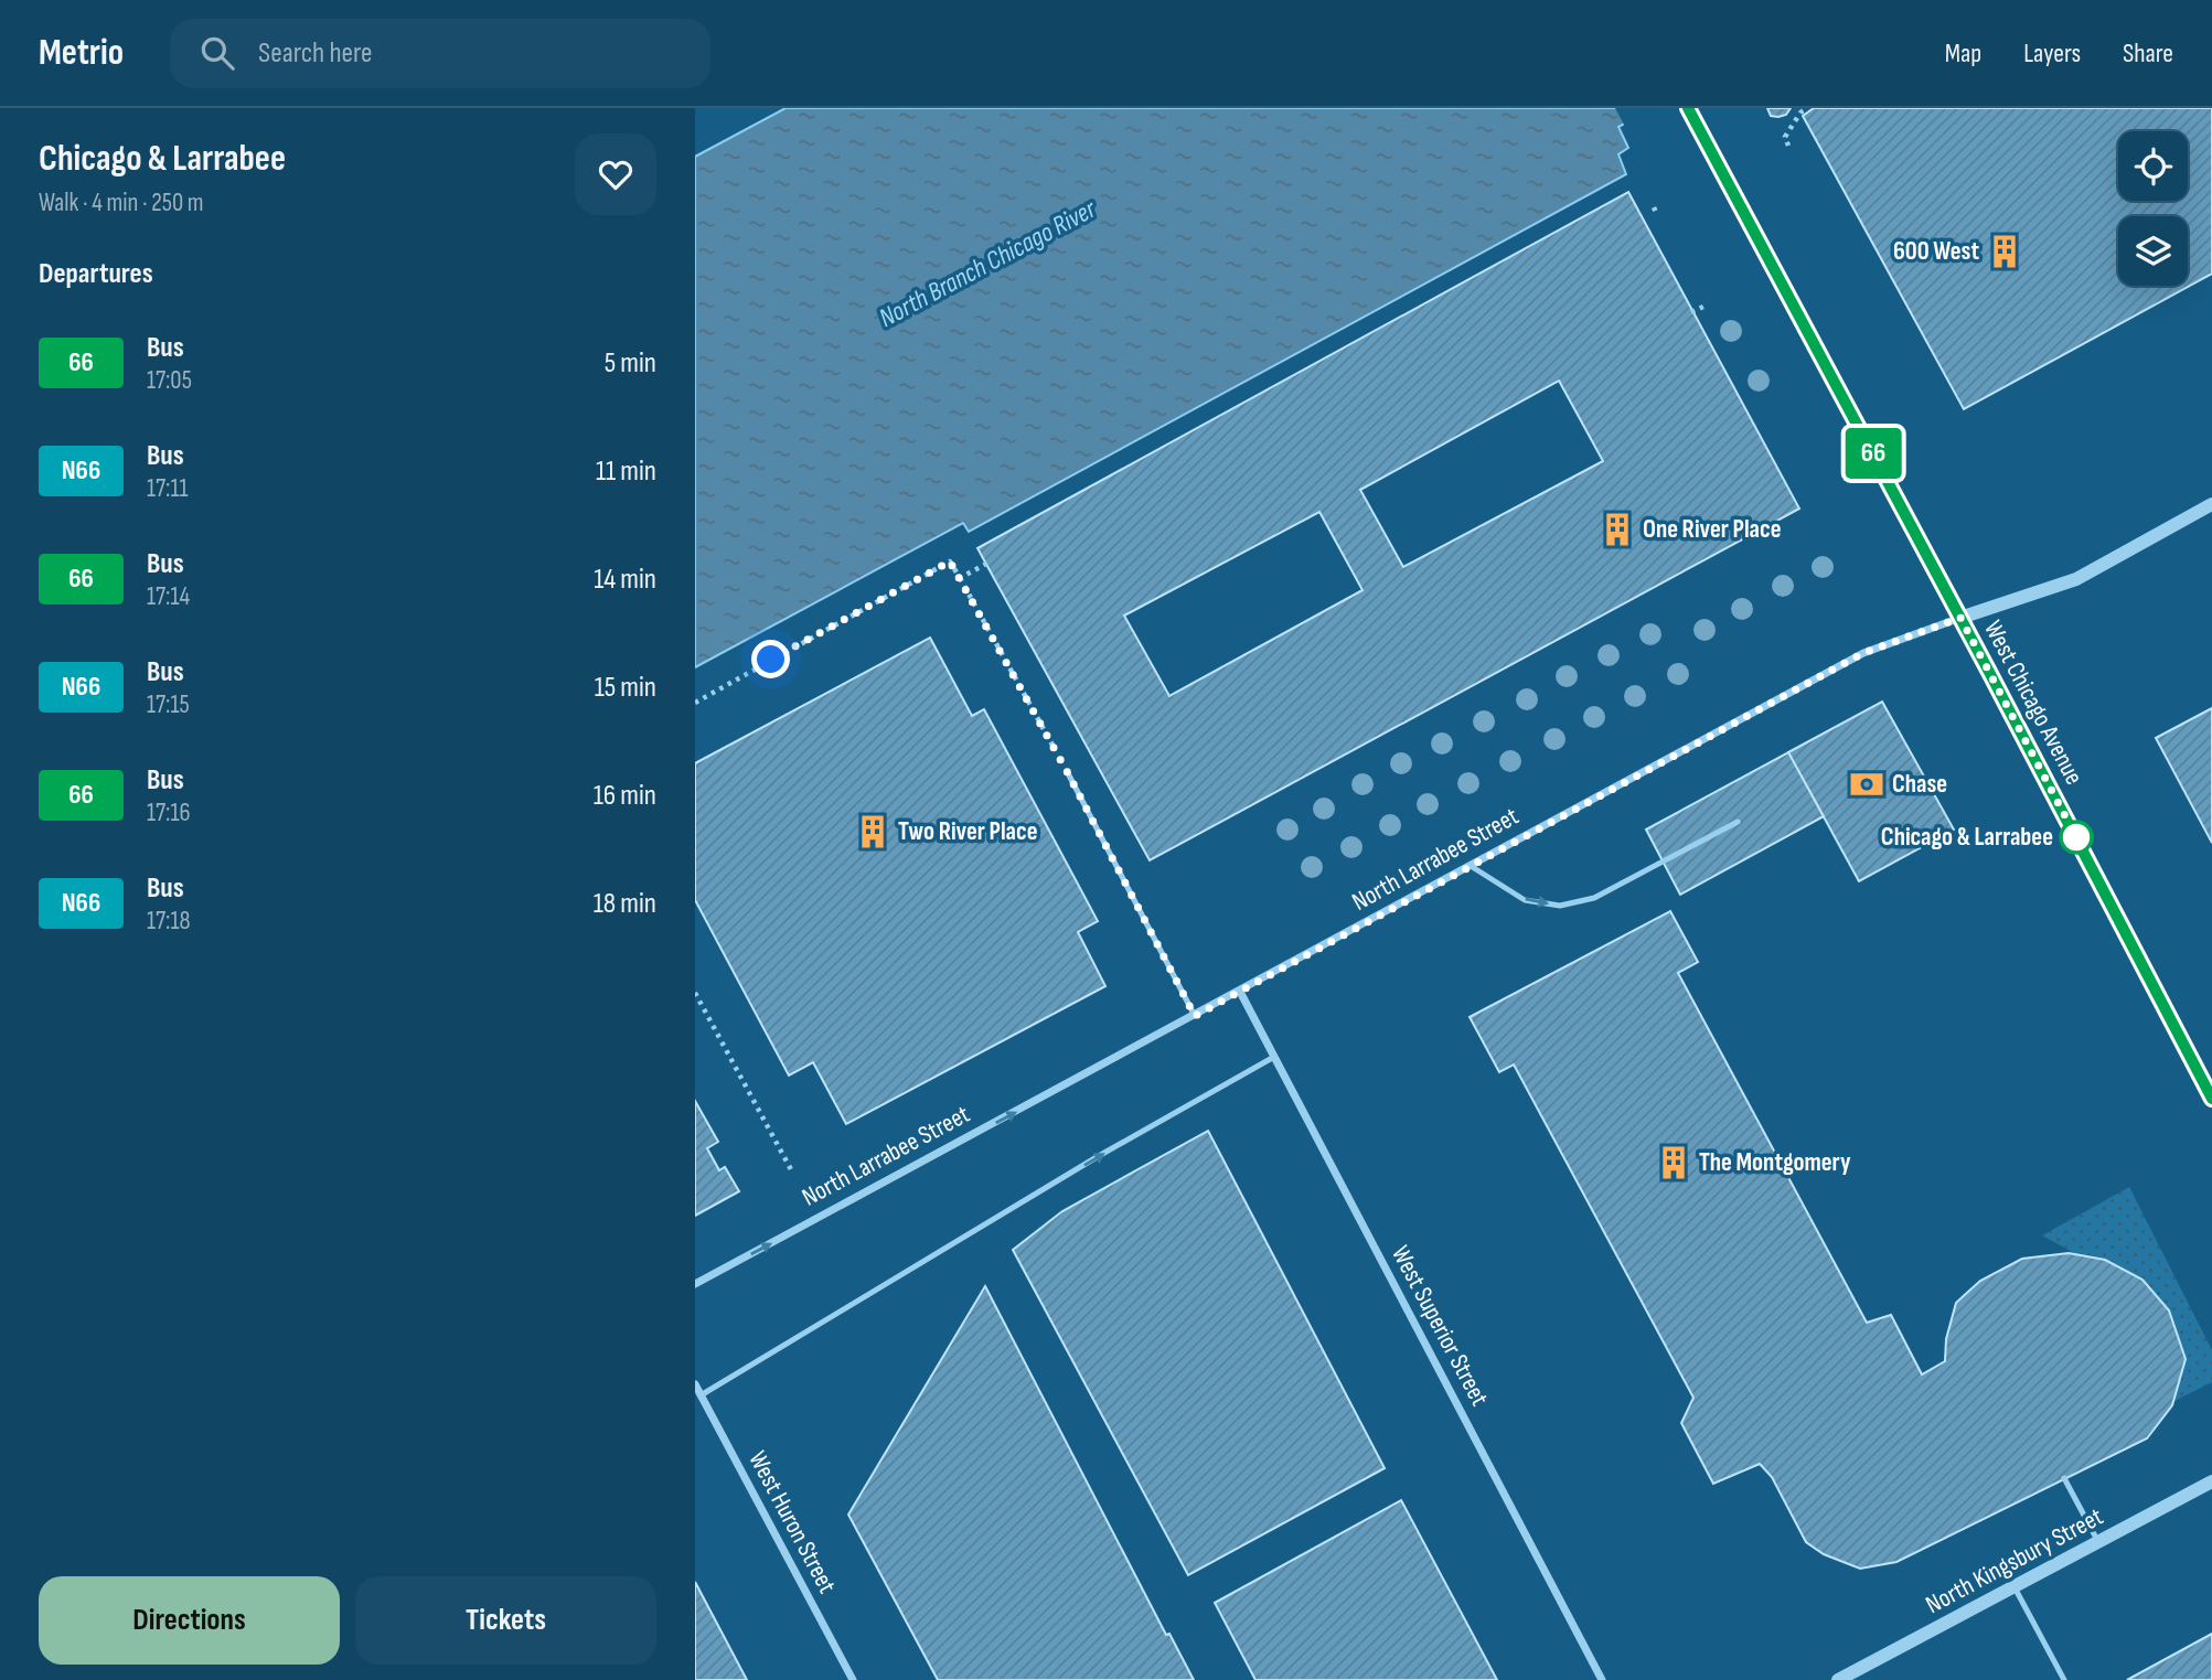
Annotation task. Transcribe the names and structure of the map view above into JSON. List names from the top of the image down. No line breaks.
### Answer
{"streets":{"main road":["West Chicago Avenue"],"street":["North Larrabee Street","West Superior Street","West Huron Street","North Kingsbury Street"]},"crossings":[["West Chicago Avenue","North Larrabee Street"],["North Larrabee Street","West Superior Street"]],"water":["North Branch Chicago River"],"places":{"building":["600 West","One River Place","Two River Place","The Montgomery"],"bank":["Chase"],"other":["Chicago & Larrabee"]},"lines":["bus line 66"],"page":{"header":"Metrio","search":"Search here","nav":["Map","Layers","Share"],"heading":[["Chicago & Larrabee","Walk · 4 min · 250 m"],"Departures"],"on_map":"66","list":[{"mark":"66","name":"Bus","note":"17:05","value":"5 min"},{"mark":"N66","name":"Bus","note":"17:11","value":"11 min"},{"mark":"66","name":"Bus","note":"17:14","value":"14 min"},{"mark":"N66","name":"Bus","note":"17:15","value":"15 min"},{"mark":"66","name":"Bus","note":"17:16","value":"16 min"},{"mark":"N66","name":"Bus","note":"17:18","value":"18 min"}],"buttons":["Directions","Tickets"]}}
